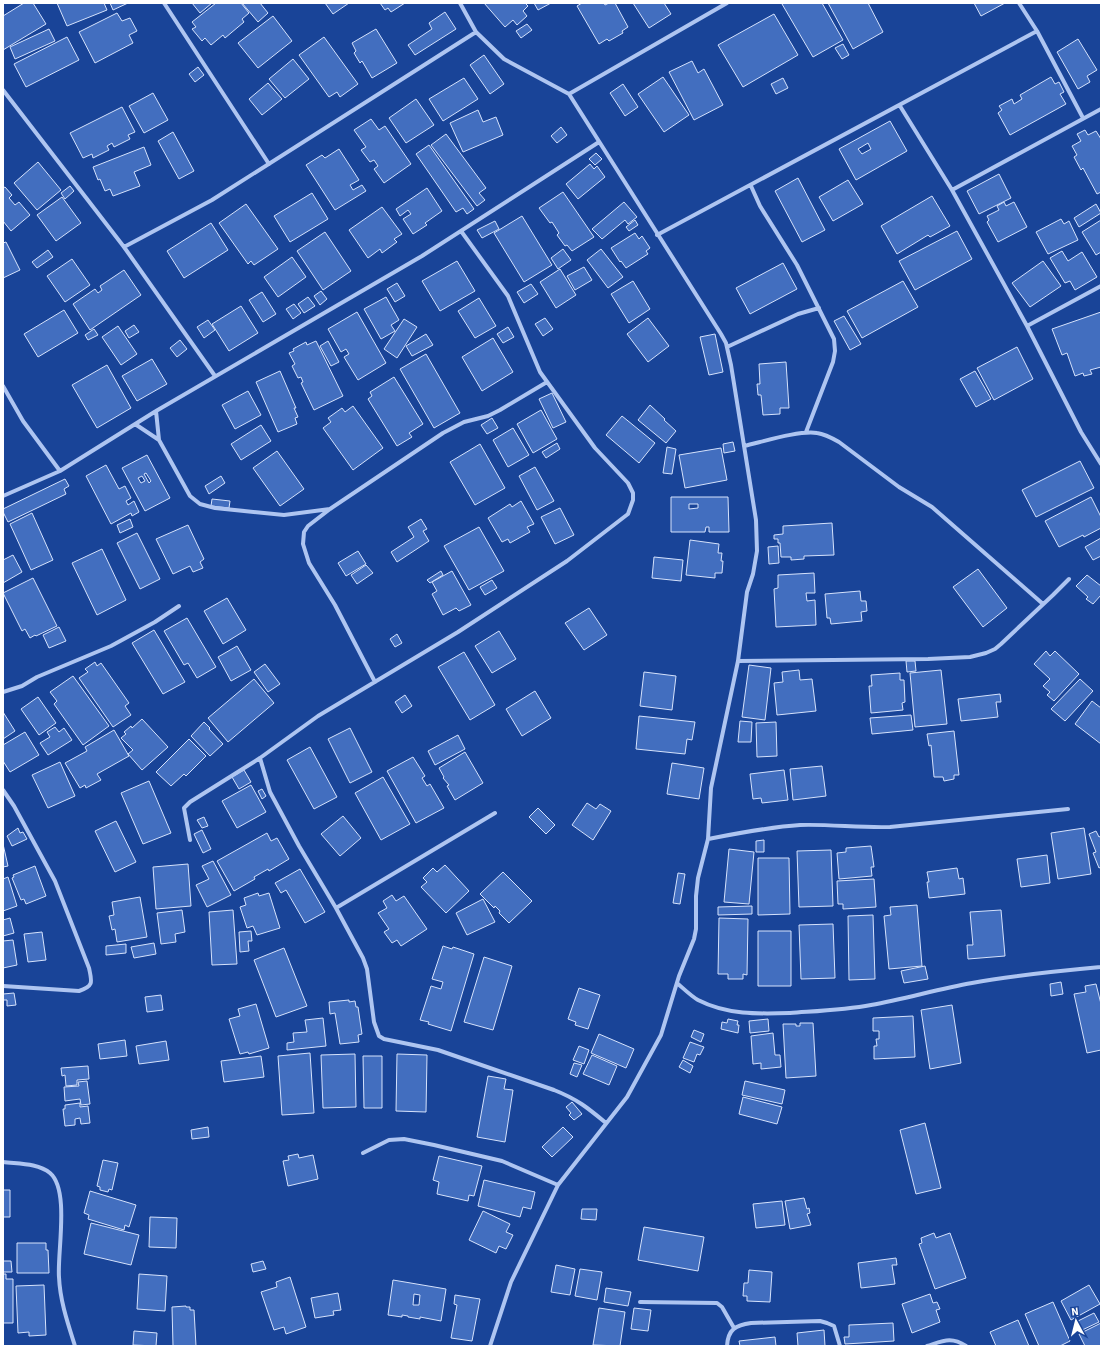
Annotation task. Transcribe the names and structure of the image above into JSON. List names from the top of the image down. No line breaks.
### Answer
{"north":"top"}
